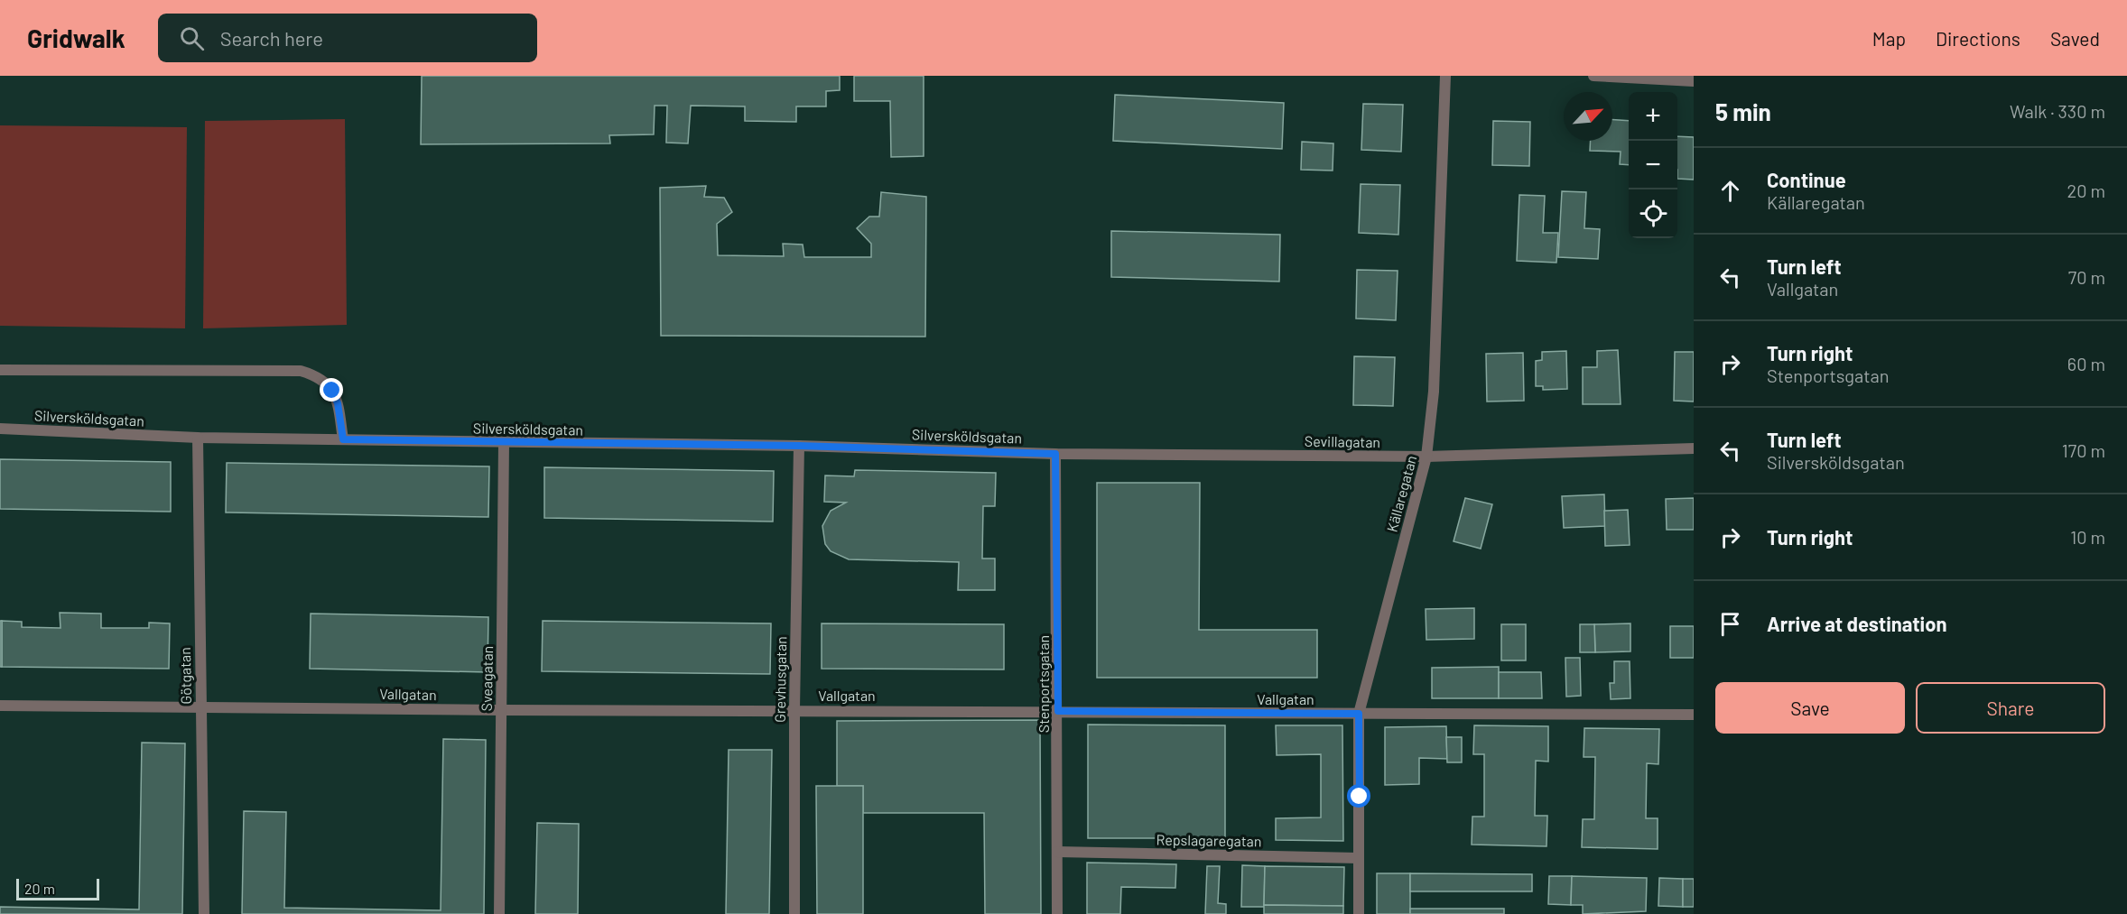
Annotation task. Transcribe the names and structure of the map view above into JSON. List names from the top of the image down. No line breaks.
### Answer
{"streets":{"street":["Silversköldsgatan","Sevillagatan","Källaregatan","Götgatan","Sveagatan","Grevhusgatan","Stenportsgatan","Vallgatan","Repslagaregatan"]},"crossings":[["Silversköldsgatan","Sevillagatan"],["Silversköldsgatan","Götgatan"],["Silversköldsgatan","Sveagatan"],["Silversköldsgatan","Grevhusgatan"],["Silversköldsgatan","Stenportsgatan"],["Sevillagatan","Källaregatan"],["Sevillagatan","Stenportsgatan"],["Källaregatan","Vallgatan"],["Källaregatan","Repslagaregatan"],["Götgatan","Vallgatan"],["Sveagatan","Vallgatan"],["Grevhusgatan","Vallgatan"],["Stenportsgatan","Vallgatan"],["Stenportsgatan","Repslagaregatan"]],"scale_bar":"20 m","north":"top right","page":{"header":"Gridwalk","search":"Search here","nav":["Map","Directions","Saved"],"heading":["5 min","Walk · 330 m"],"map_buttons":["+","−"],"list":[["Continue","Källaregatan","20 m"],["Turn left","Vallgatan","70 m"],["Turn right","Stenportsgatan","60 m"],["Turn left","Silversköldsgatan","170 m"],["Turn right","10 m"],"Arrive at destination"],"buttons":["Save","Share"],"scale":"20 m"}}
